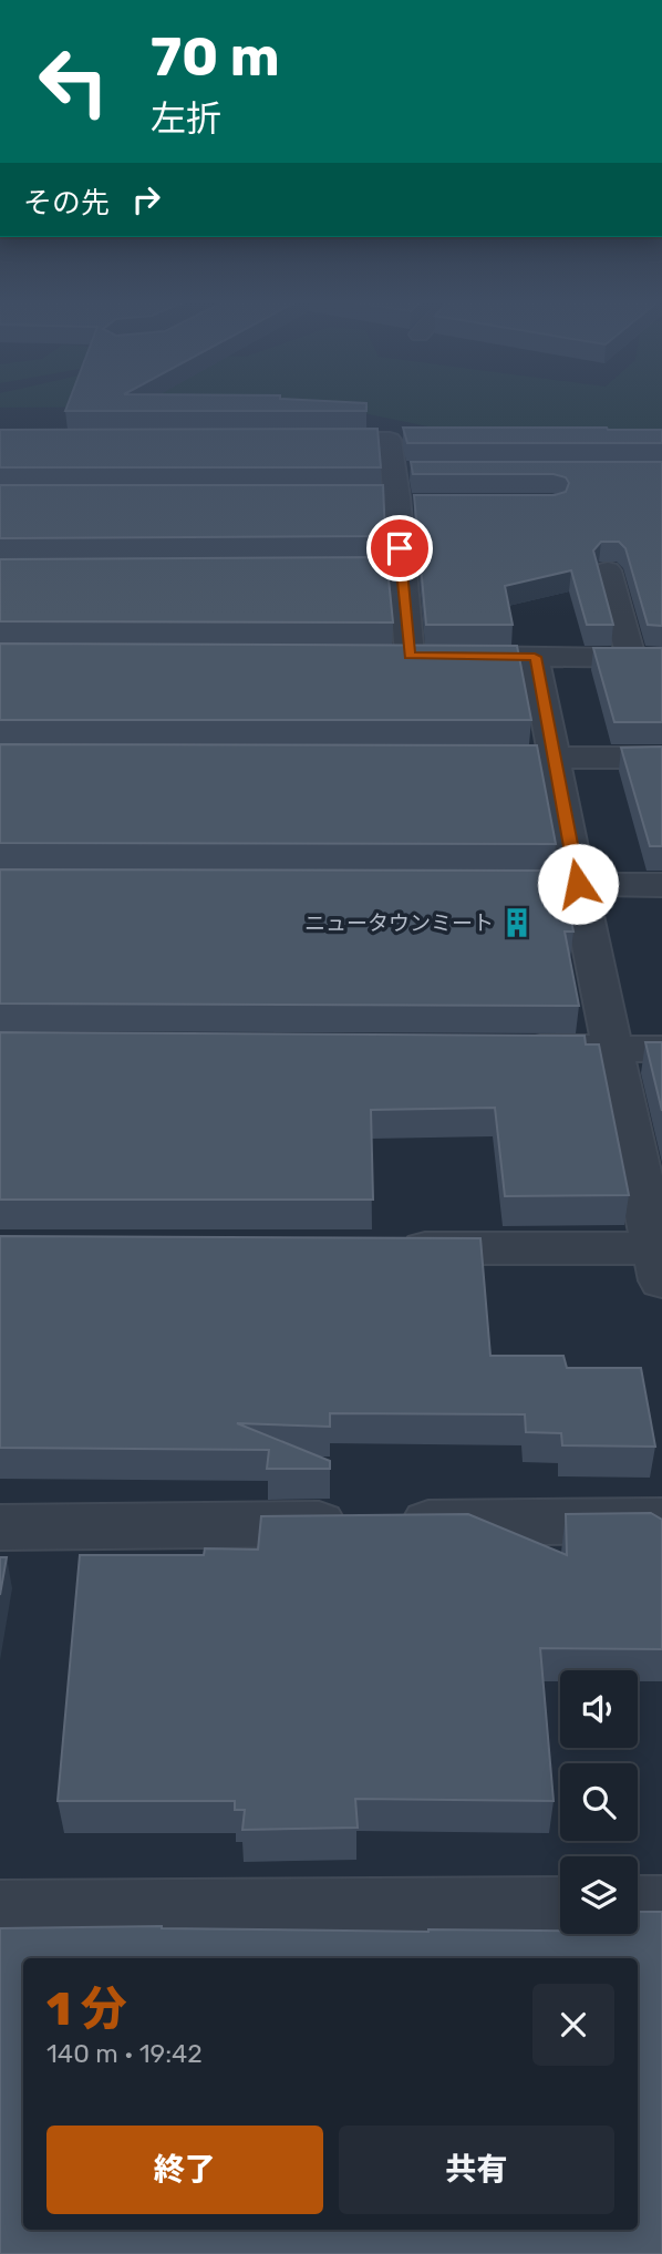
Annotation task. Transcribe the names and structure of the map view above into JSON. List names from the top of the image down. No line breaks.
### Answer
{"places":{"building":["ニュータウンミート"]},"page":{"turn":["70 m","左折"],"then":"その先","heading":["1 分","140 m · 19:42"],"buttons":["終了","共有"]}}
